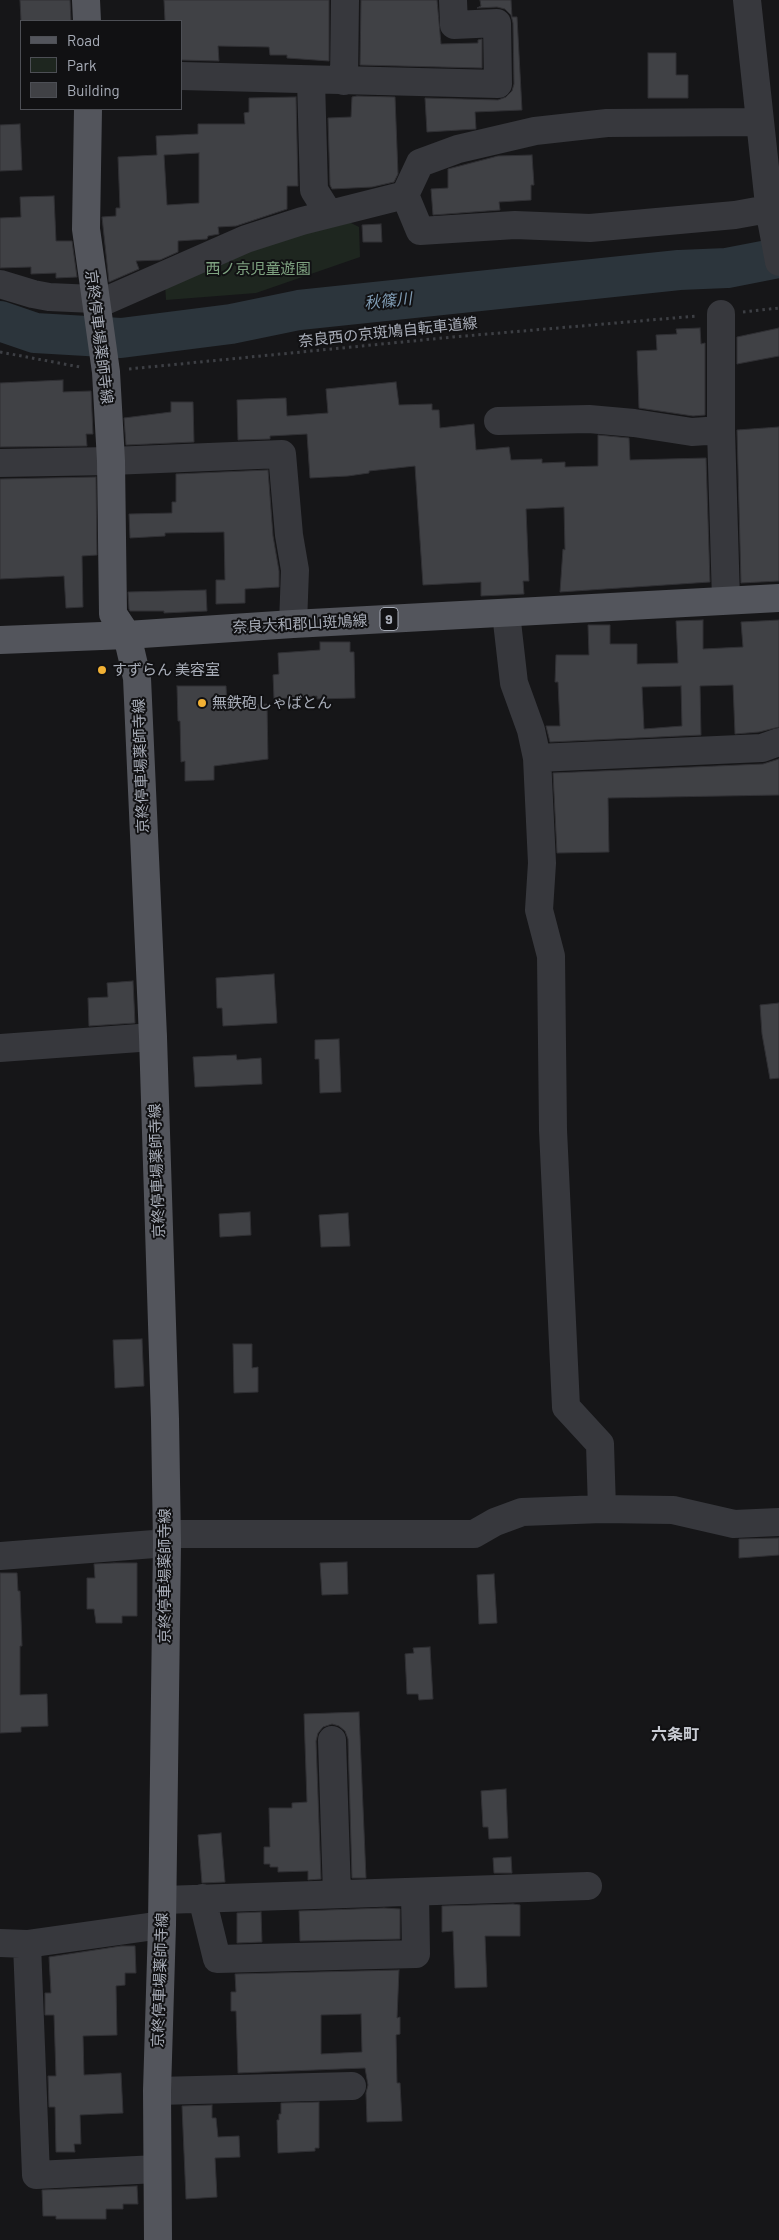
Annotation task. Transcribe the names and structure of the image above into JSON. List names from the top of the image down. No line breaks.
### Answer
{"streets":{"main road":["京終停車場薬師寺線","9","奈良大和郡山斑鳩線"],"path":["奈良西の京斑鳩自転車道線"]},"crossings":[["奈良西の京斑鳩自転車道線","京終停車場薬師寺線"],["京終停車場薬師寺線","奈良大和郡山斑鳩線"]],"districts":["六条町"],"water":["秋篠川"],"parks":["西ノ京児童遊園"],"places":["すずらん 美容室","無鉄砲しゃばとん"],"legend":["Road","Park","Building"]}
